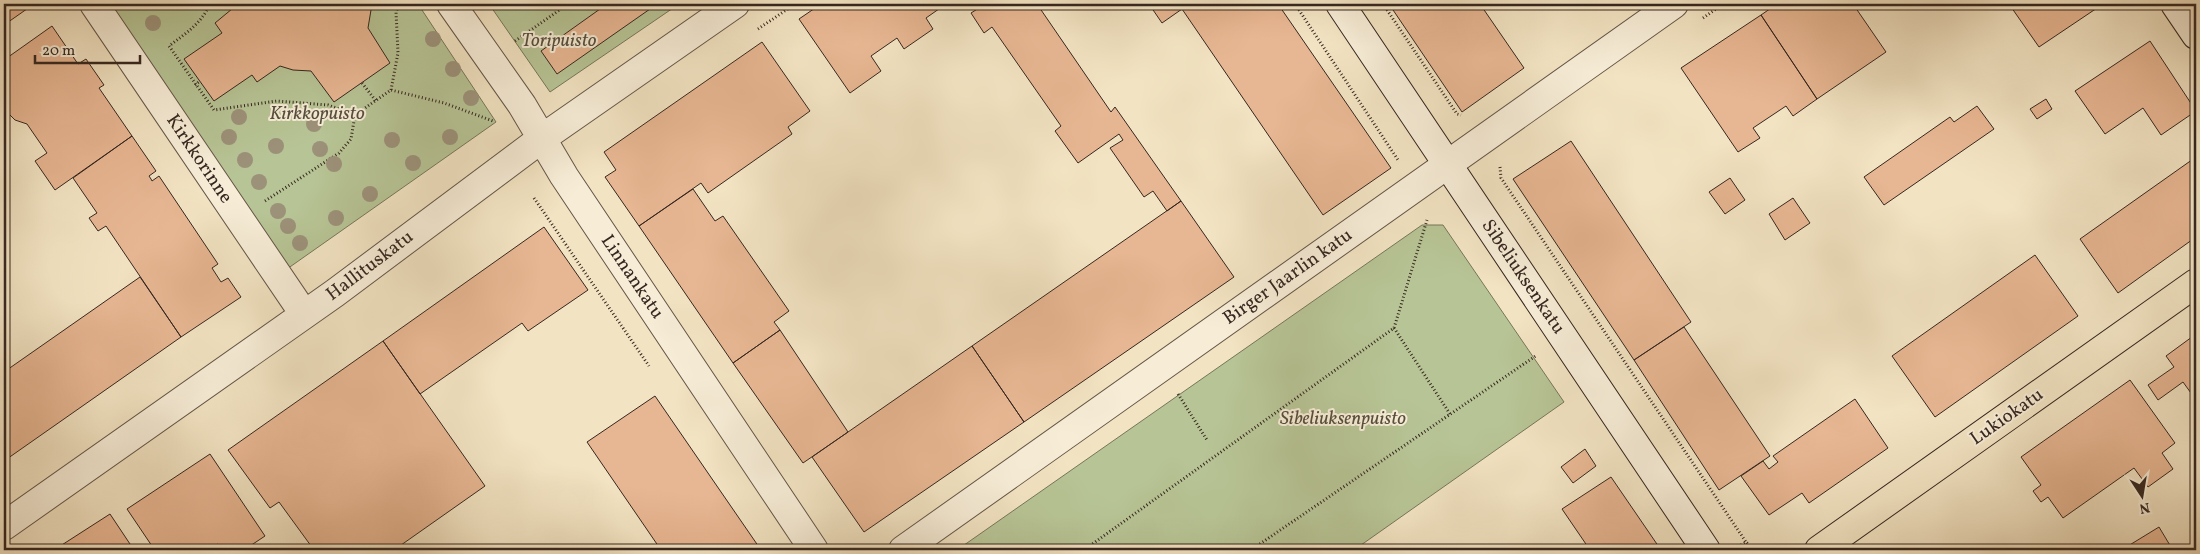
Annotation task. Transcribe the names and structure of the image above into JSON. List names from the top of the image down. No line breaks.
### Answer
{"streets":{"main road":["Lukiokatu"],"street":["Kirkkorinne","Hallituskatu","Linnankatu","Birger Jaarlin katu","Sibeliuksenkatu"]},"crossings":[["Kirkkorinne","Hallituskatu"],["Hallituskatu","Linnankatu"],["Birger Jaarlin katu","Sibeliuksenkatu"]],"parks":["Toripuisto","Kirkkopuisto","Sibeliuksenpuisto"],"scale_bar":"20 m","north":"bottom"}
